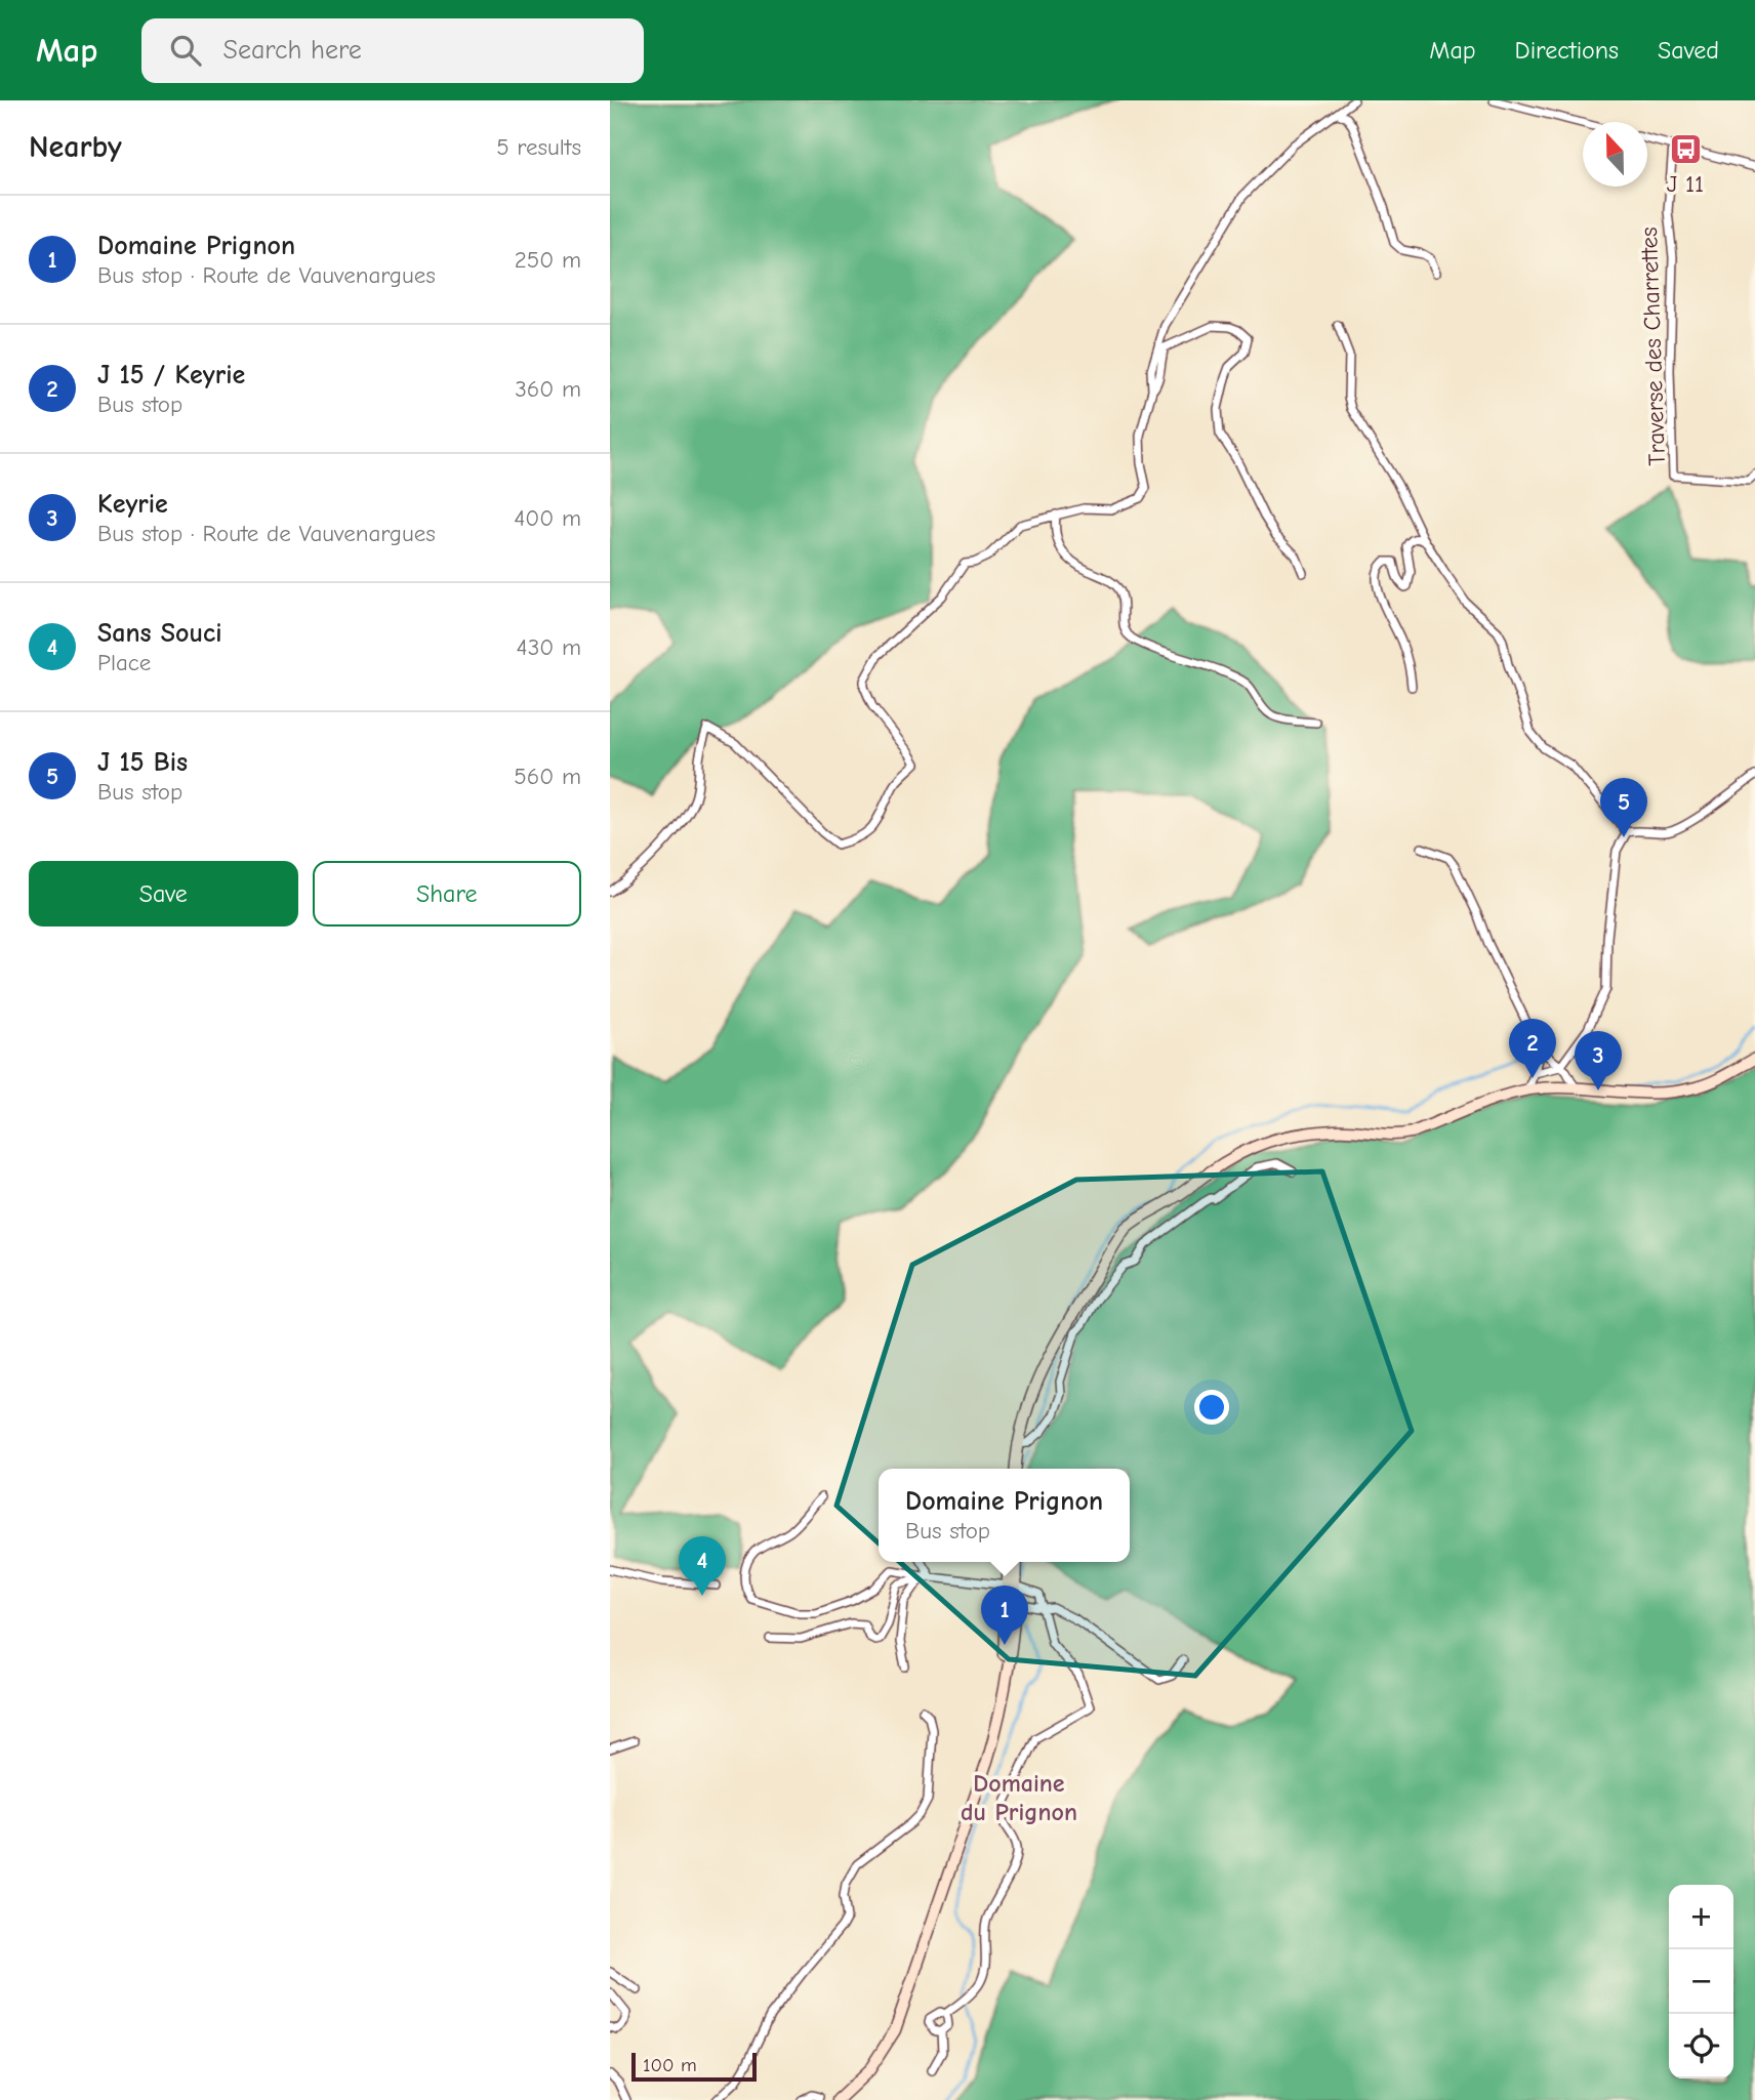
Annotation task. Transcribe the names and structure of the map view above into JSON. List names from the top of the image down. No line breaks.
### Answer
{"streets":{"street":["Traverse des Charrettes"]},"districts":["Domaine du Prignon"],"places":{"bus stop":["J 11"]},"scale_bar":"100 m","north":"top","page":{"header":"Map","search":"Search here","nav":["Map","Directions","Saved"],"heading":["Nearby","5 results"],"list":[{"mark":"1","name":"Domaine Prignon","note":"Bus stop · Route de Vauvenargues","value":"250 m"},{"mark":"2","name":"J 15 / Keyrie","note":"Bus stop","value":"360 m"},{"mark":"3","name":"Keyrie","note":"Bus stop · Route de Vauvenargues","value":"400 m"},{"mark":"4","name":"Sans Souci","note":"Place","value":"430 m"},{"mark":"5","name":"J 15 Bis","note":"Bus stop","value":"560 m"}],"pins":["5","2","3","4","1"],"buttons":["Save","Share"],"popup":["Domaine Prignon","Bus stop"],"map_buttons":["+","−"],"scale":"100 m"}}
